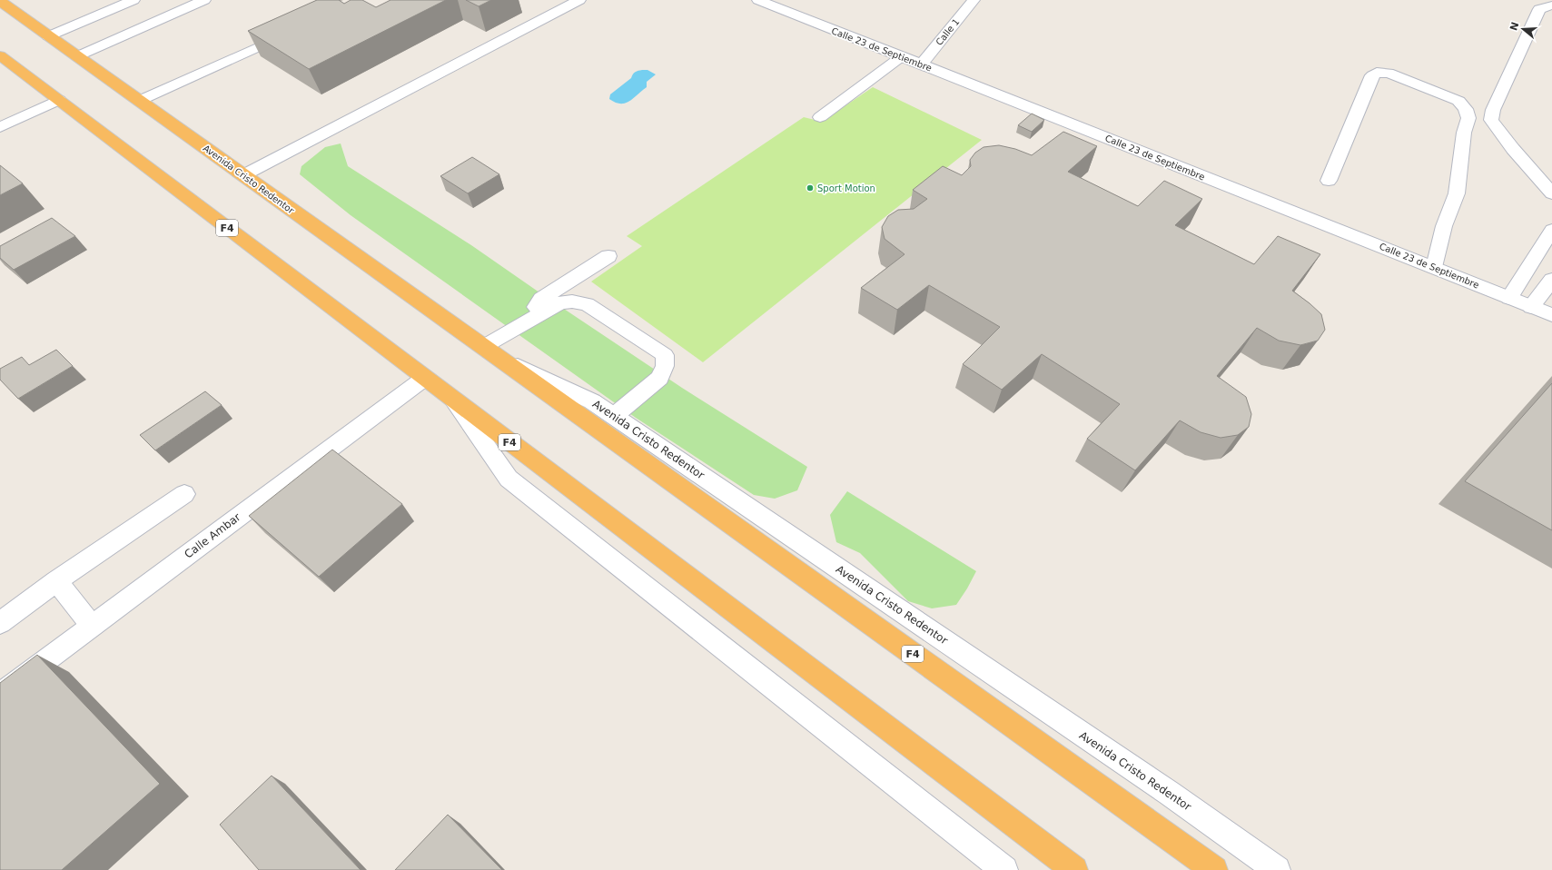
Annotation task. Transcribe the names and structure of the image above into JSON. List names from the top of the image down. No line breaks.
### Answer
{"streets":{"highway":["Avenida Cristo Redentor","F4"],"street":["Calle 1","Calle 23 de Septiembre","Calle Ambar"]},"crossings":[["Calle 1","Calle 23 de Septiembre"],["F4","Calle Ambar"]],"places":["Sport Motion"],"north":"left"}
